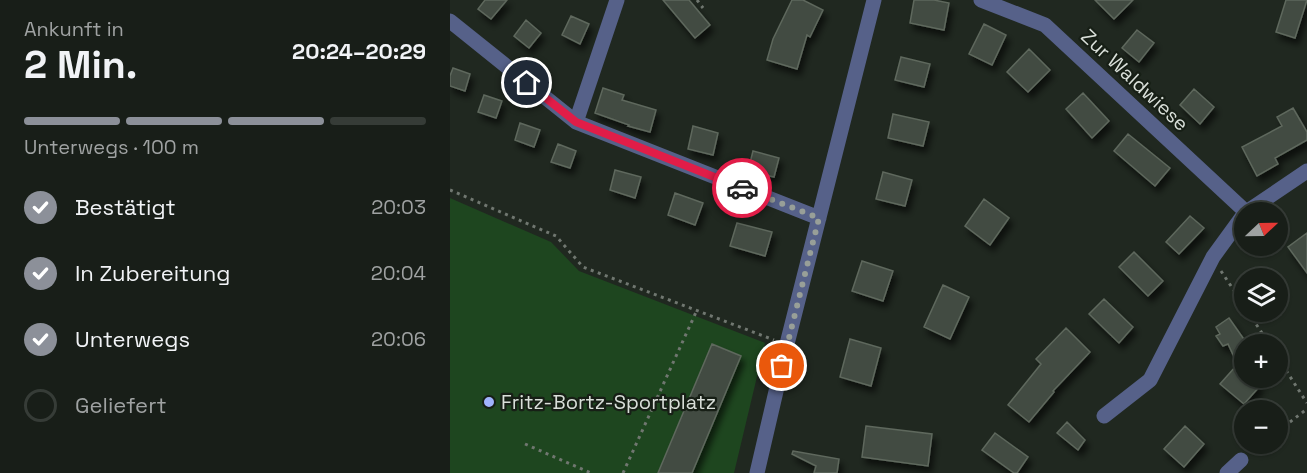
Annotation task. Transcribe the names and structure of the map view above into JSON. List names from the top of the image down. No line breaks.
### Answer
{"streets":{"street":["Zur Waldwiese"]},"places":["Fritz-Bortz-Sportplatz"],"north":"right","page":{"heading":["2 Min.","Ankunft in","20:24–20:29"],"bar":"Unterwegs · 100 m","list":[["Bestätigt","20:03"],["In Zubereitung","20:04"],["Unterwegs","20:06"],"Geliefert"],"map_buttons":["+","−"]}}
